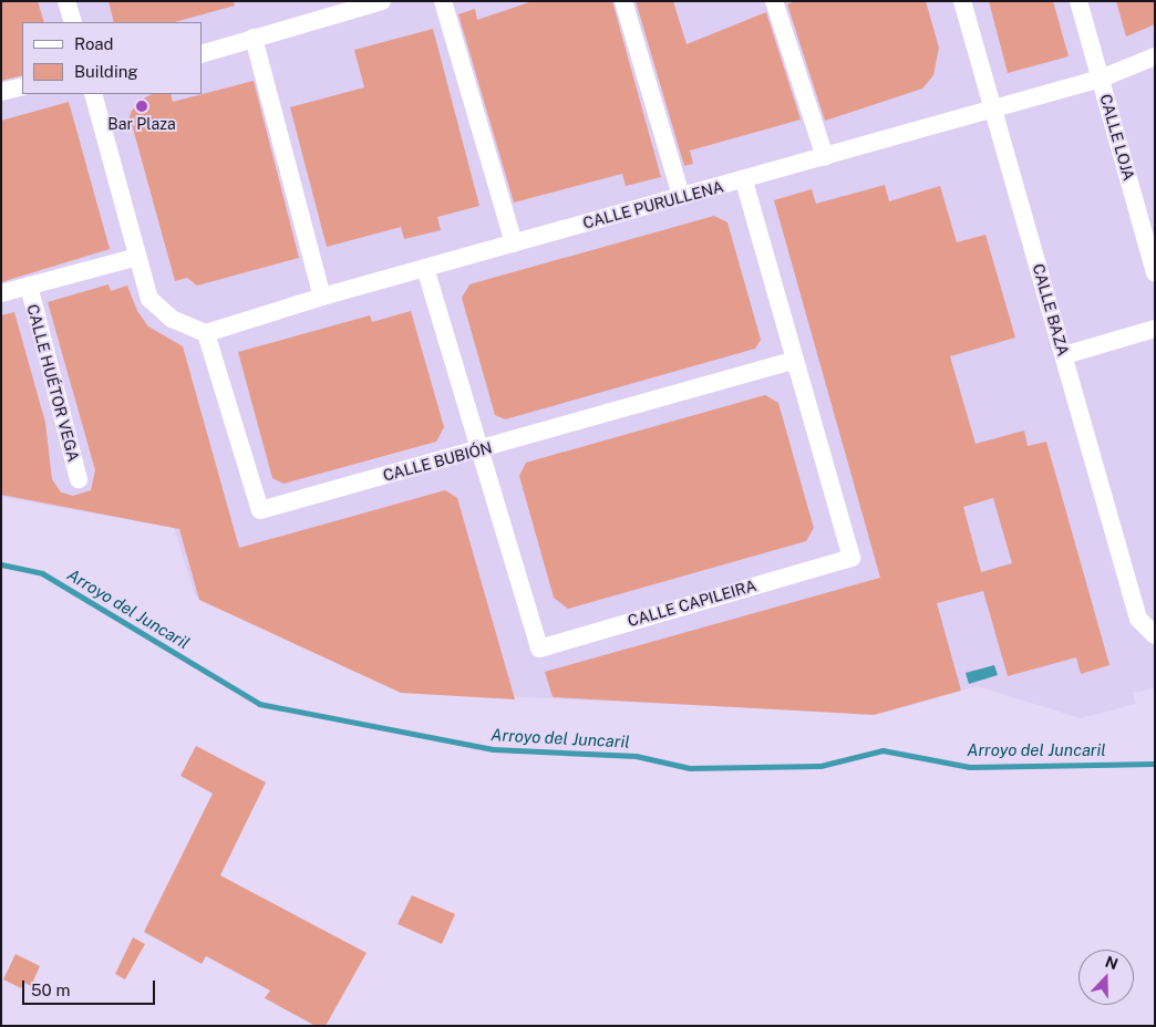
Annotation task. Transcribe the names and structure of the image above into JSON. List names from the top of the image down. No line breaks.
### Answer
{"streets":{"street":["CALLE LOJA","CALLE PURULLENA","CALLE BAZA","CALLE HUÉTOR VEGA","CALLE BUBIÓN","CALLE CAPILEIRA"]},"crossings":[["CALLE LOJA","CALLE PURULLENA"],["CALLE PURULLENA","CALLE BAZA"],["CALLE PURULLENA","CALLE BUBIÓN"],["CALLE PURULLENA","CALLE CAPILEIRA"],["CALLE BUBIÓN","CALLE CAPILEIRA"]],"water":["Arroyo del Juncaril"],"places":["Bar Plaza"],"legend":["Road","Building"],"scale_bar":"50 m","north":"top"}
